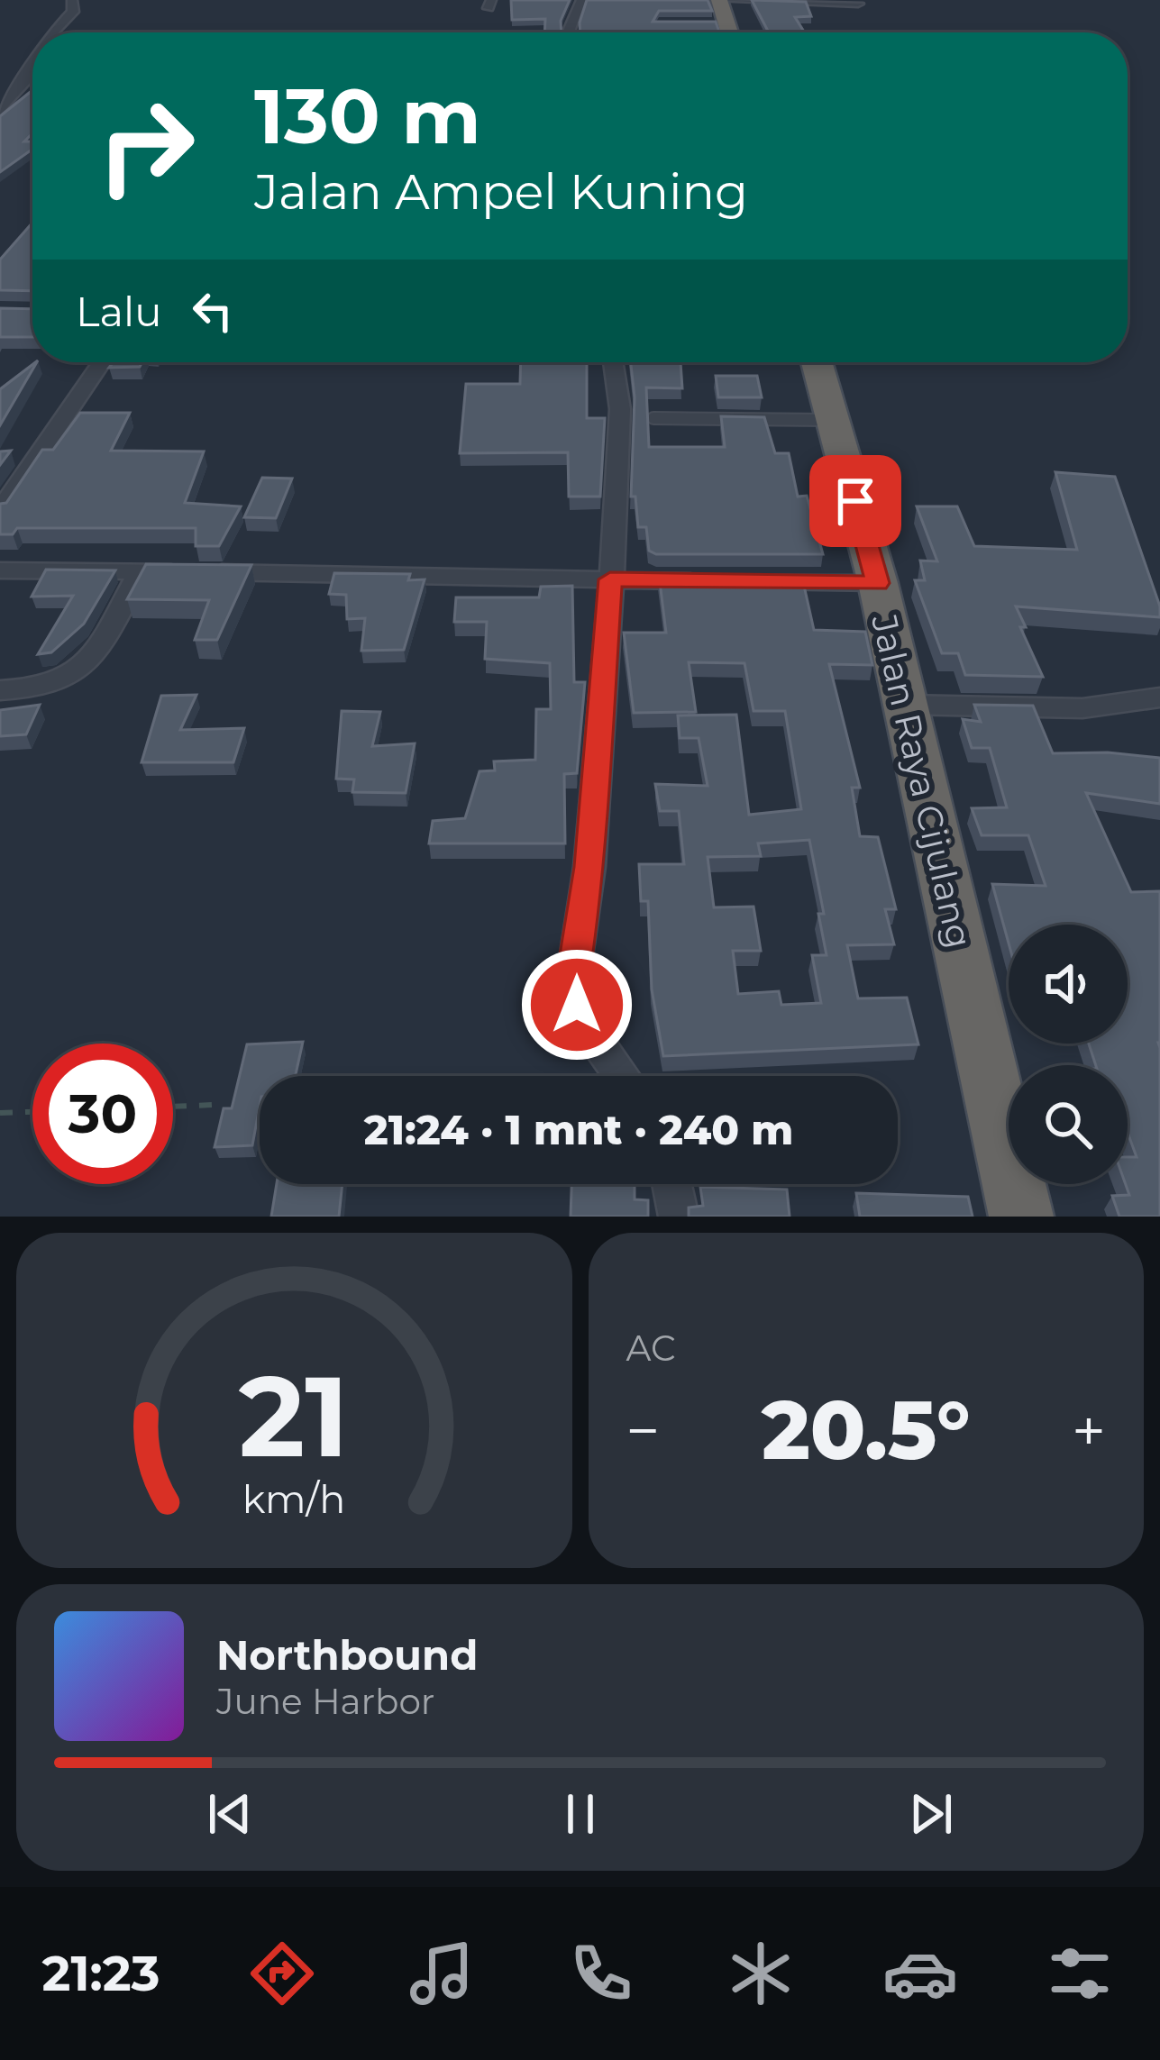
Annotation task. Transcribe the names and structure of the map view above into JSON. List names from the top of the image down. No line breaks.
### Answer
{"streets":{"highway":["Jalan Raya Cijulang"]},"page":{"turn":["130 m","Jalan Ampel Kuning"],"then":"Lalu","limit":"30","trip":"21:24 · 1 mnt · 240 m","tile":"AC","heat":["−","20.5°","+"],"song":["Northbound","June Harbor"],"tabs":"21:23","gauge":["21","km/h"]}}
